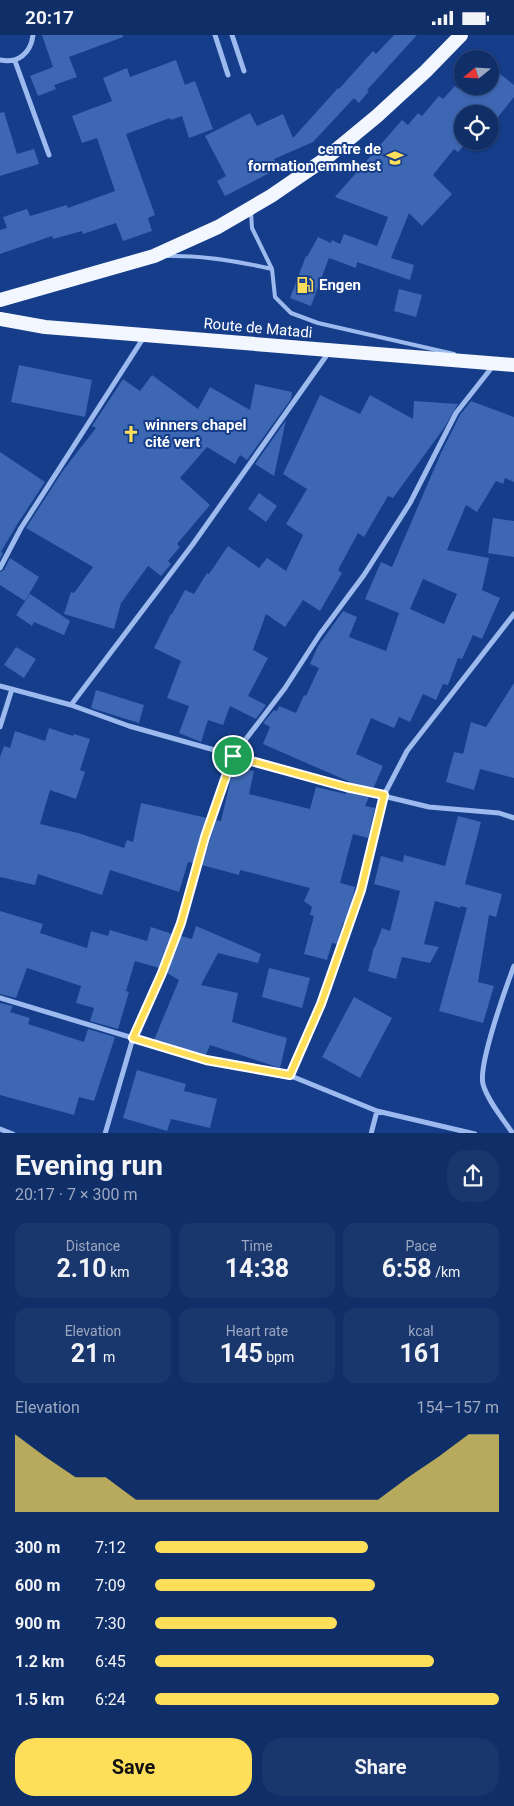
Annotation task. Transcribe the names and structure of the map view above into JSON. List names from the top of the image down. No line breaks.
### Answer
{"streets":{"highway":["Route de Matadi"]},"places":{"school or university":["centre de formation emmhest"],"fuel station":["Engen"],"church":["winners chapel cité vert"]},"north":"left","page":{"status":"20:17","heading":["Evening run","20:17 · 7 × 300 m"],"stats":[["Distance","2.10 km"],["Time","14:38"],["Pace","6:58 /km"],["Elevation","21 m"],["Heart rate","145 bpm"],["kcal","161"]],"chart":["Elevation","154–157 m"],"list":[{"name":"300 m","note":"7:12"},{"name":"600 m","note":"7:09"},{"name":"900 m","note":"7:30"},{"name":"1.2 km","note":"6:45"},{"name":"1.5 km","note":"6:24"}],"buttons":["Save","Share"]}}
